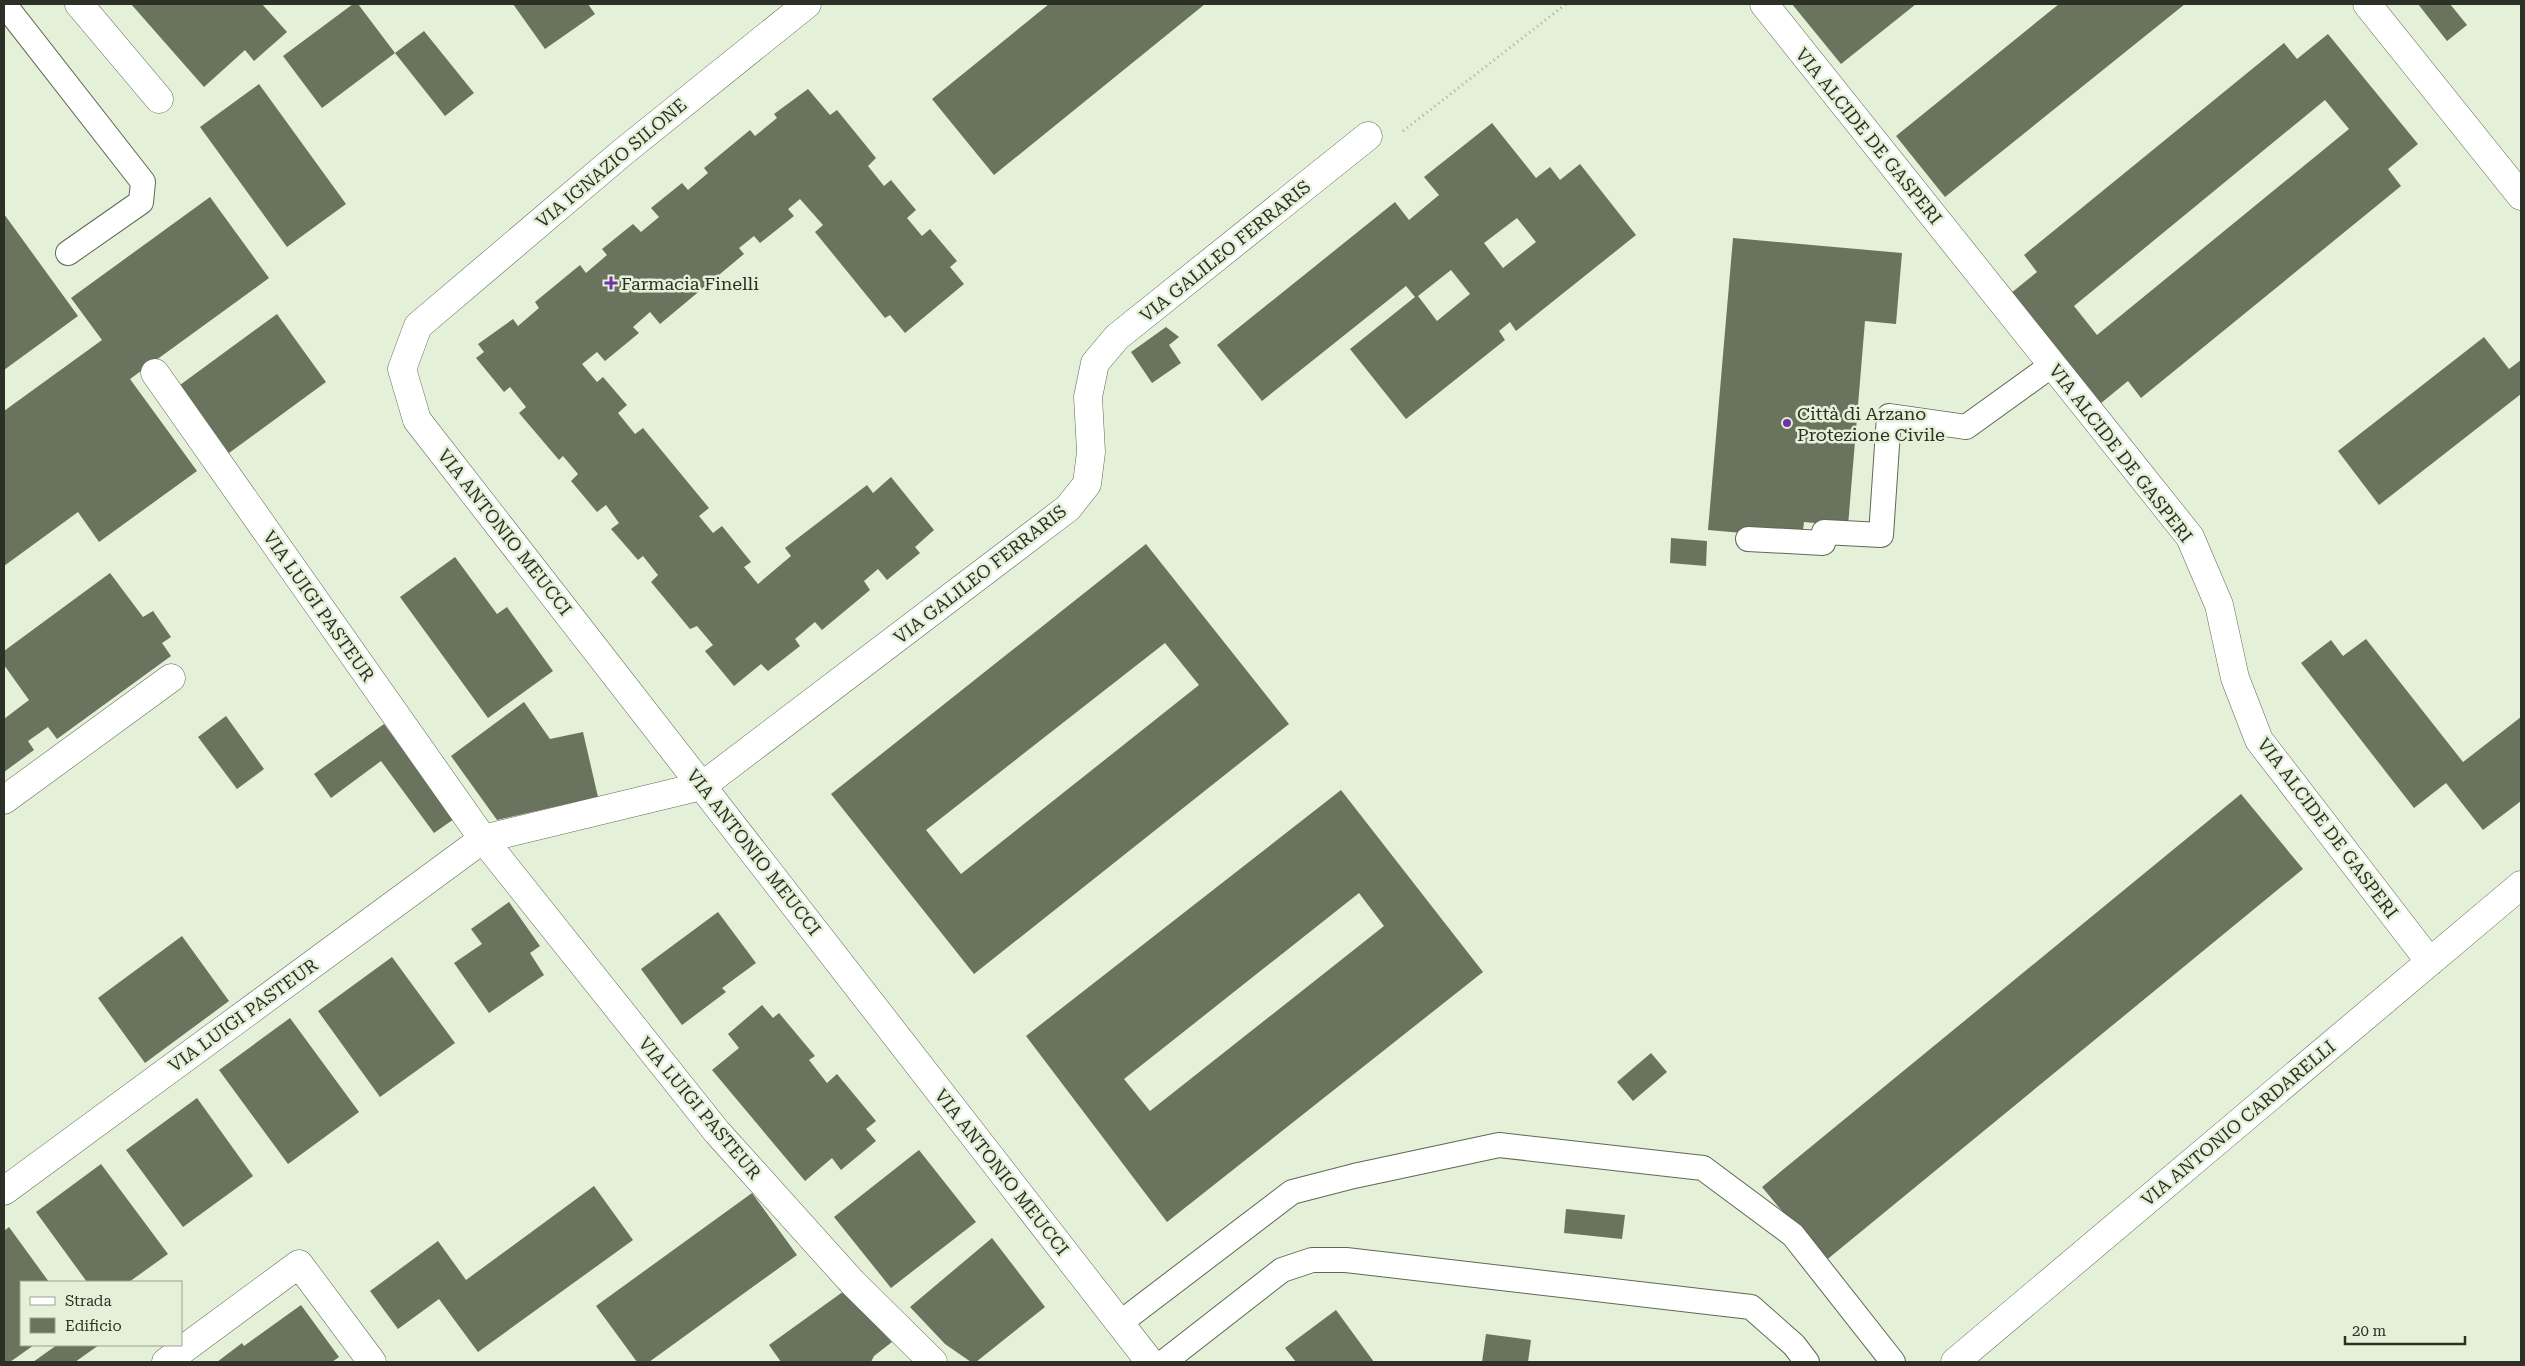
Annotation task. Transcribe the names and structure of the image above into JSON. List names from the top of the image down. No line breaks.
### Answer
{"streets":{"street":["VIA ALCIDE DE GASPERI","VIA IGNAZIO SILONE","VIA GALILEO FERRARIS","VIA ANTONIO MEUCCI","VIA LUIGI PASTEUR","VIA ANTONIO CARDARELLI"]},"crossings":[["VIA ALCIDE DE GASPERI","VIA ANTONIO CARDARELLI"],["VIA IGNAZIO SILONE","VIA ANTONIO MEUCCI"],["VIA GALILEO FERRARIS","VIA ANTONIO MEUCCI"],["VIA GALILEO FERRARIS","VIA LUIGI PASTEUR"],["VIA ANTONIO MEUCCI","VIA LUIGI PASTEUR"]],"places":{"health":["Farmacia Finelli"],"other":["Città di Arzano Protezione Civile"]},"legend":["Strada","Edificio"],"scale_bar":"20 m"}
